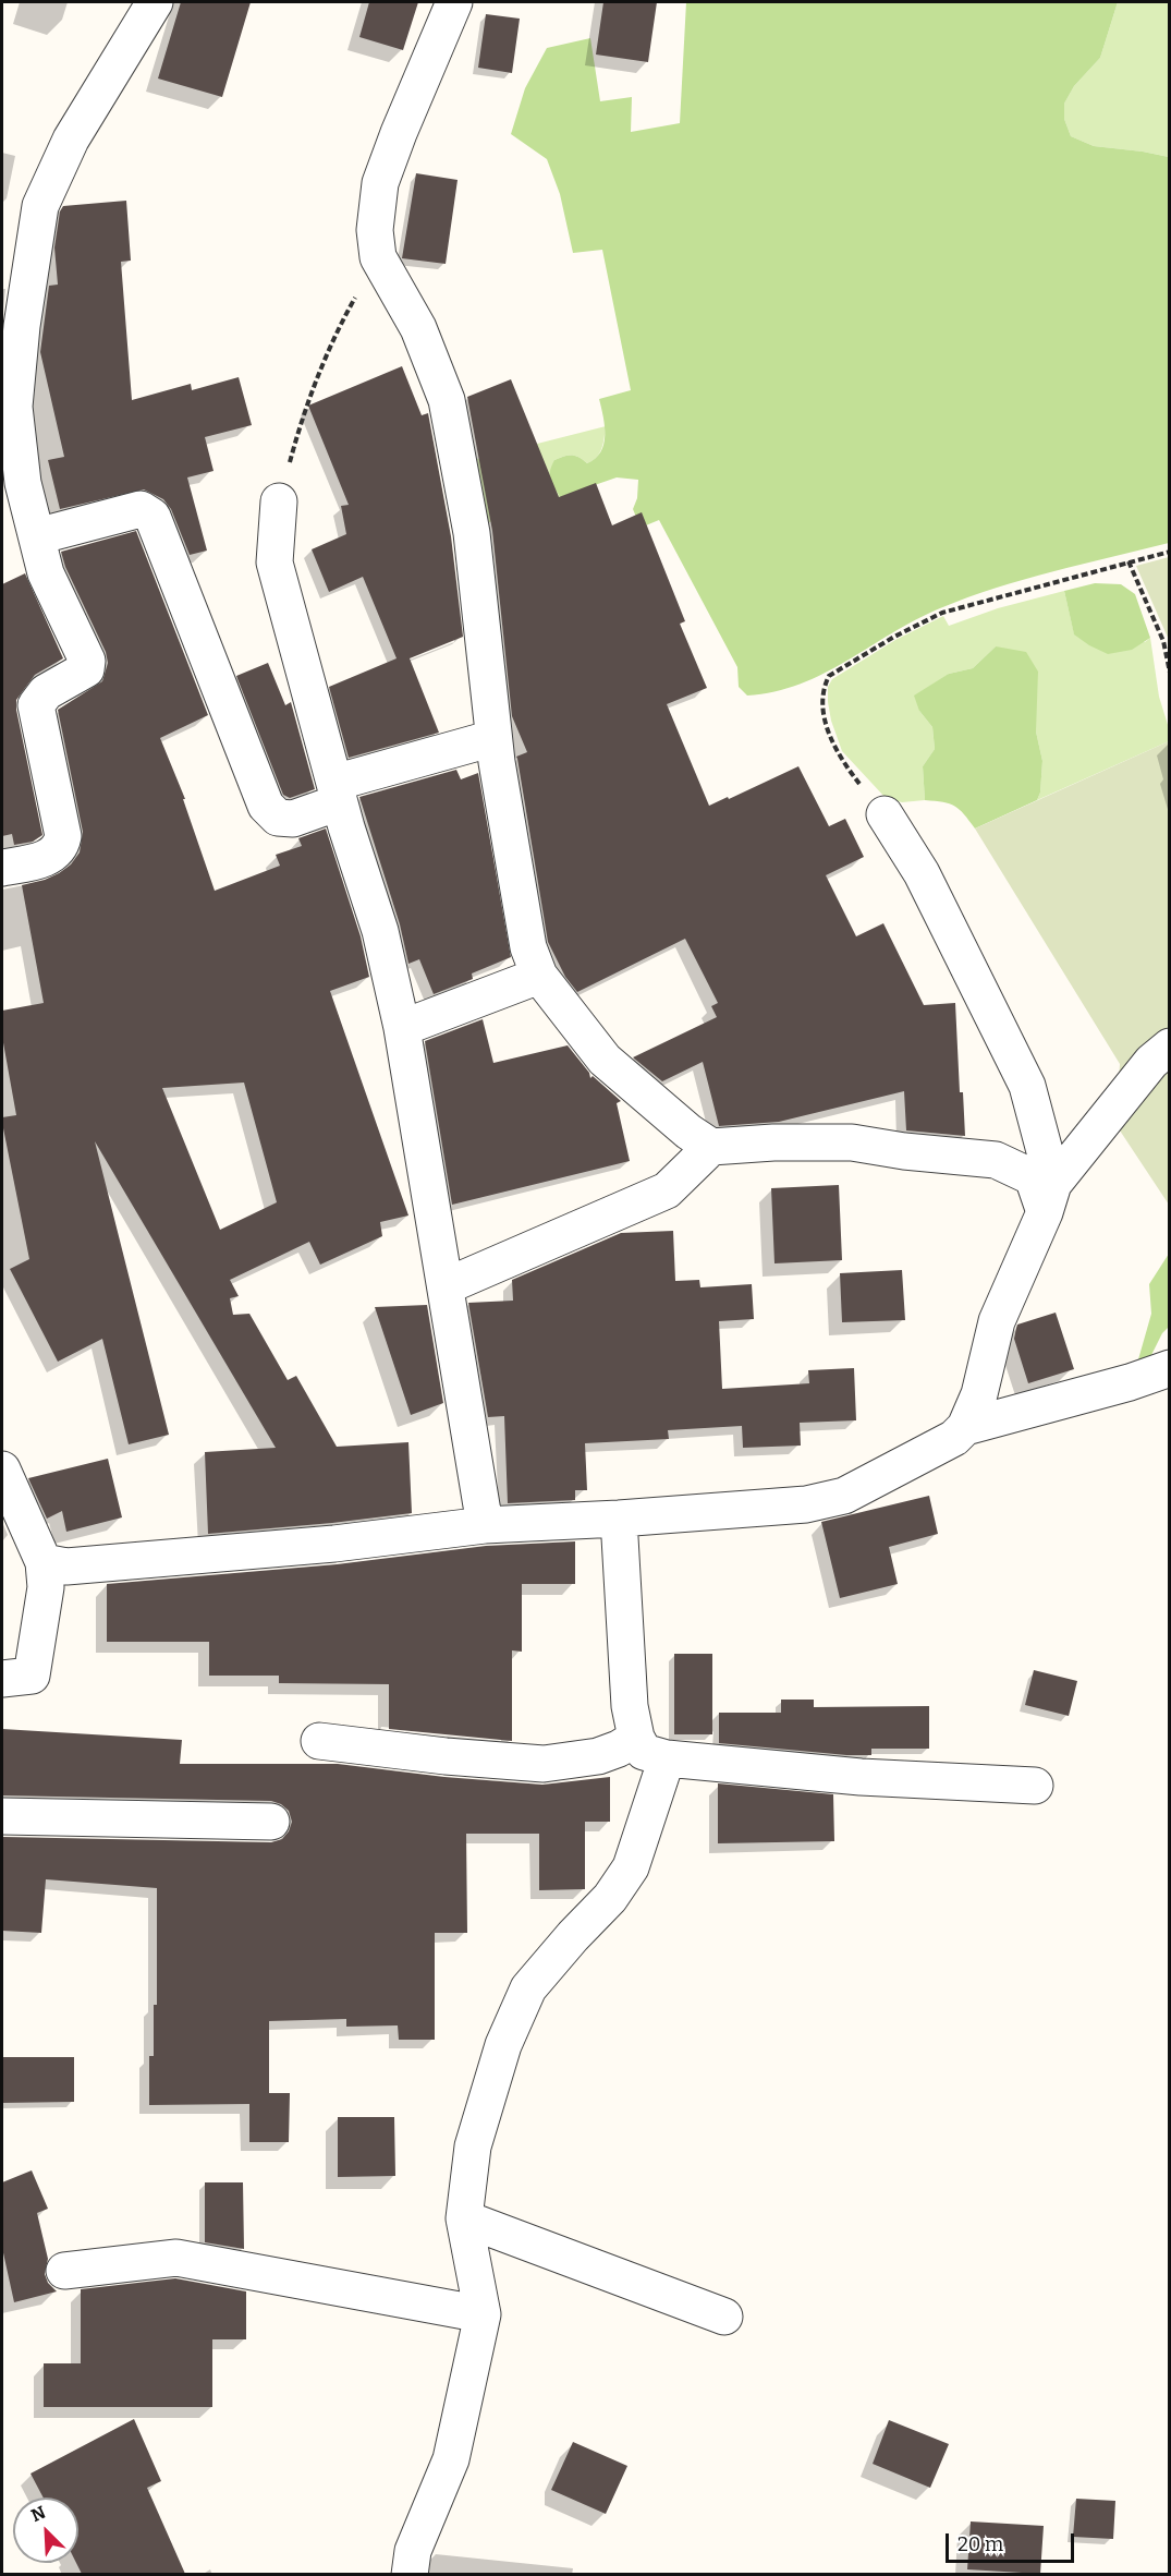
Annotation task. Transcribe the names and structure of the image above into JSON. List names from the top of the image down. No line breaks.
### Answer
{"scale_bar":"20 m","north":"top left"}
